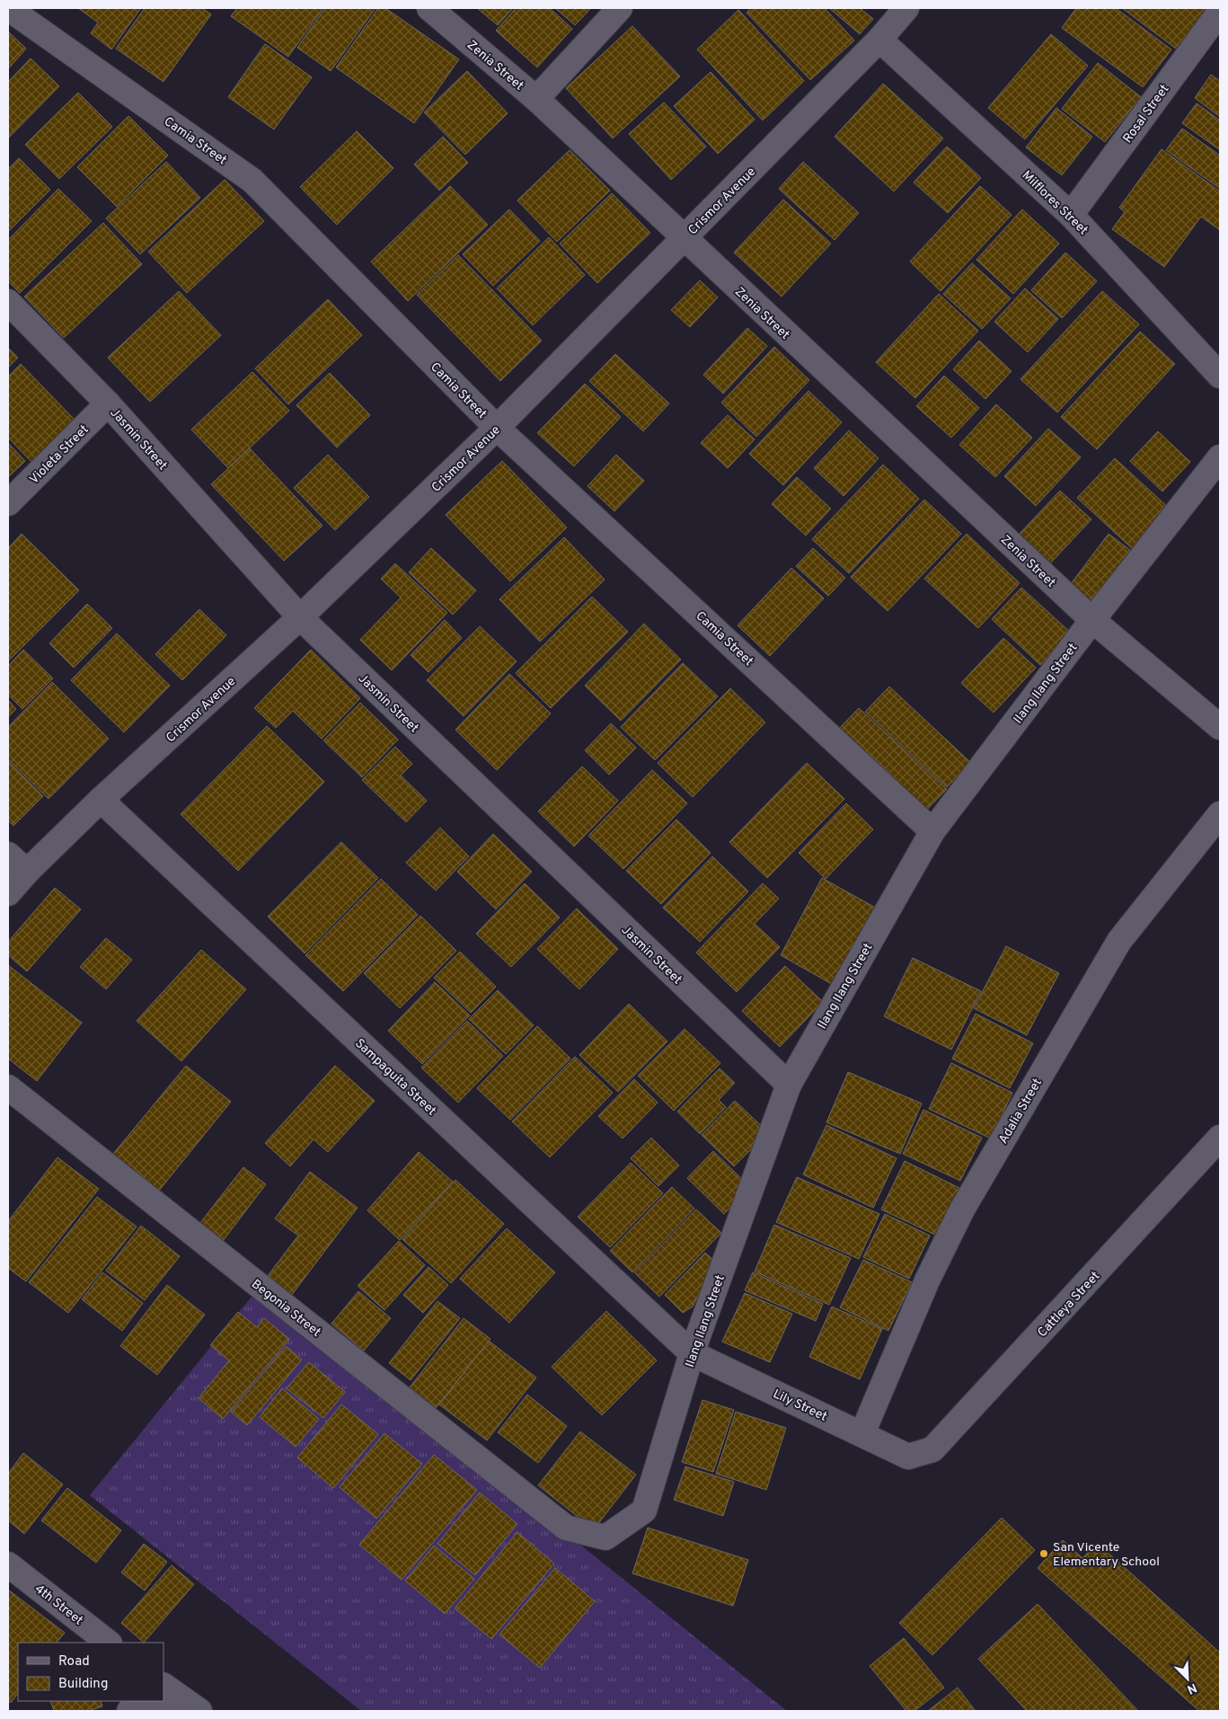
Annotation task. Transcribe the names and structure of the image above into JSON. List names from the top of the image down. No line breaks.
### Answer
{"streets":{"street":["Zenia Street","Rosal Street","Camia Street","Crismor Avenue","Milflores Street","Jasmin Street","Violeta Street","Ilang Ilang Street","Sampaguita Street","Adalia Street","Cattleya Street","Begonia Street","Lily Street","4th Street"]},"crossings":[["Zenia Street","Crismor Avenue"],["Zenia Street","Ilang Ilang Street"],["Rosal Street","Milflores Street"],["Camia Street","Crismor Avenue"],["Camia Street","Ilang Ilang Street"],["Crismor Avenue","Milflores Street"],["Crismor Avenue","Jasmin Street"],["Crismor Avenue","Sampaguita Street"],["Jasmin Street","Violeta Street"],["Jasmin Street","Ilang Ilang Street"],["Ilang Ilang Street","Sampaguita Street"],["Ilang Ilang Street","Begonia Street"],["Ilang Ilang Street","Lily Street"],["Sampaguita Street","Lily Street"],["Adalia Street","Lily Street"],["Cattleya Street","Lily Street"]],"places":["San Vicente Elementary School"],"legend":["Road","Building"],"north":"bottom right"}
